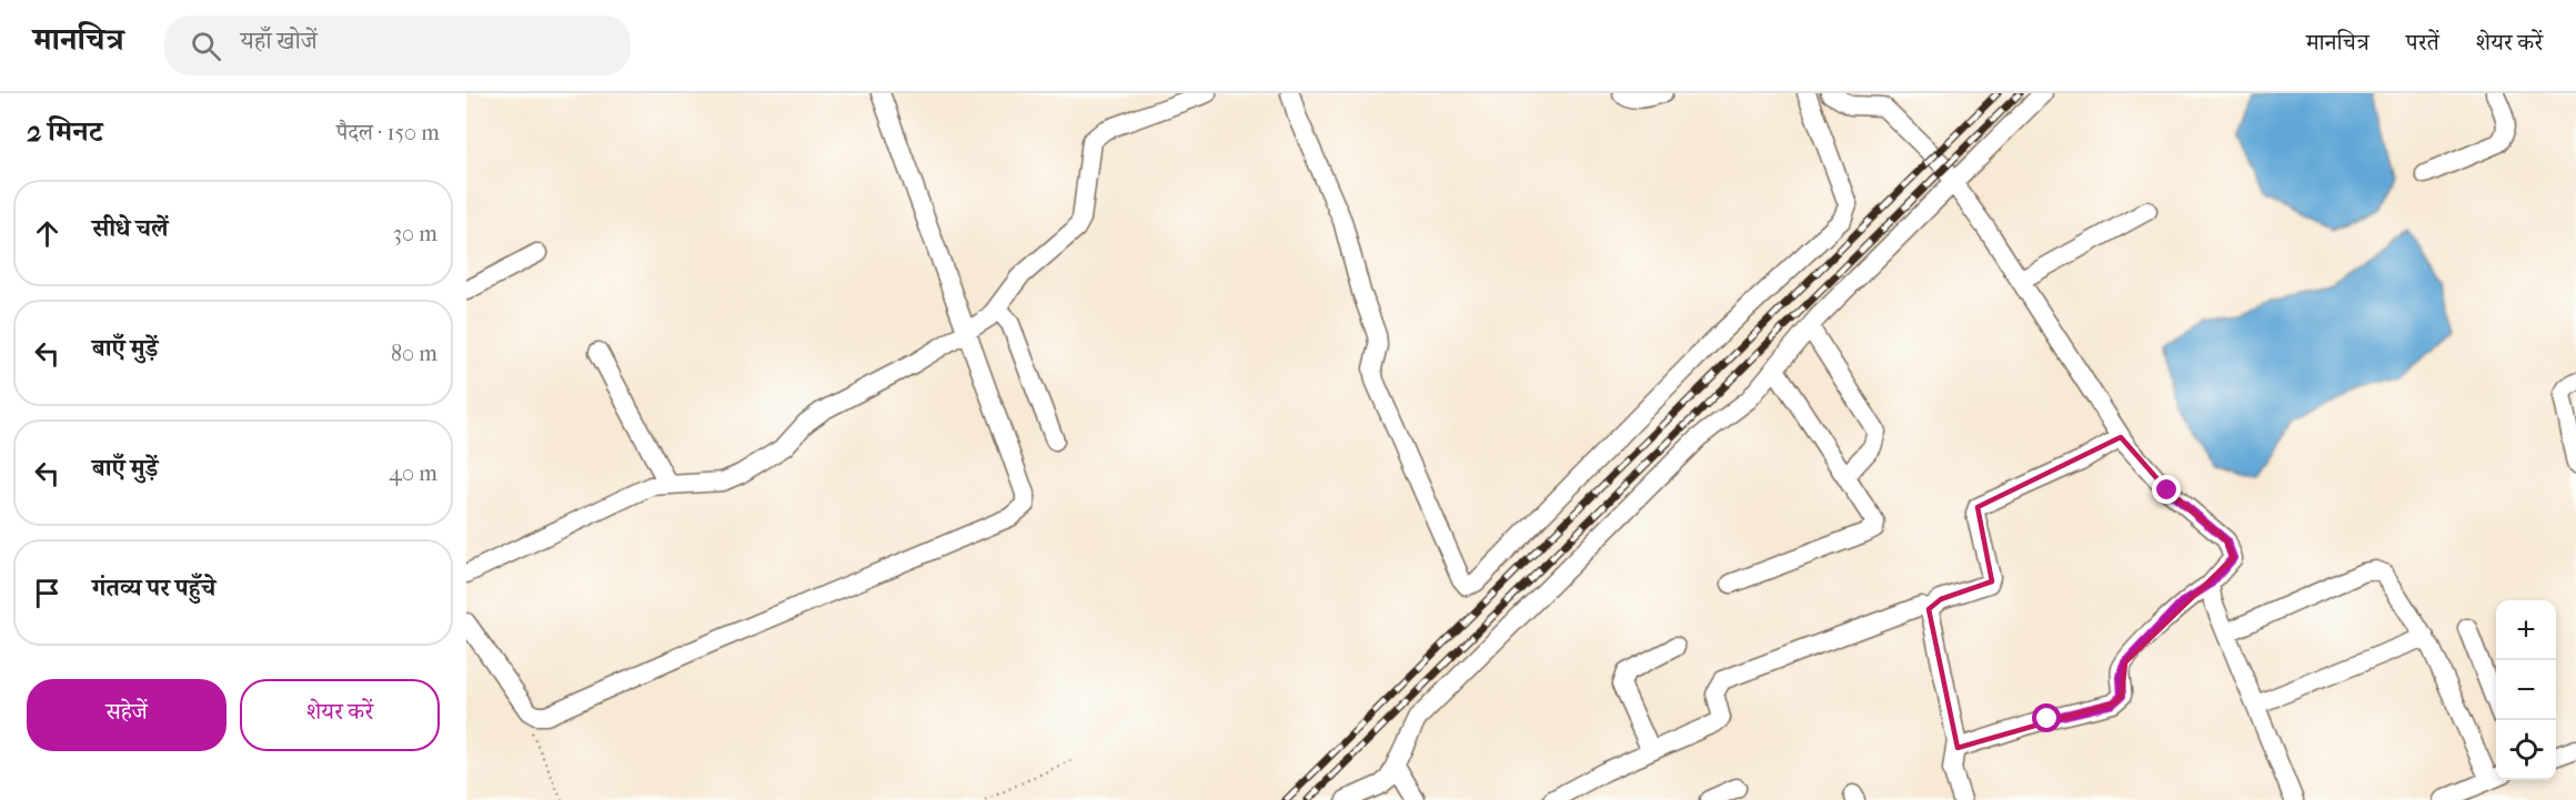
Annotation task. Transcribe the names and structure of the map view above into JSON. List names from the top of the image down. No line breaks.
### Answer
{"page":{"header":"मानचित्र","search":"यहाँ खोजें","nav":["मानचित्र","परतें","शेयर करें"],"heading":["2 मिनट","पैदल · 150 m"],"list":[["सीधे चलें","30 m"],["बाएँ मुड़ें","80 m"],["बाएँ मुड़ें","40 m"],"गंतव्य पर पहुँचे"],"map_buttons":["+","−"],"buttons":["सहेजें","शेयर करें"]}}
